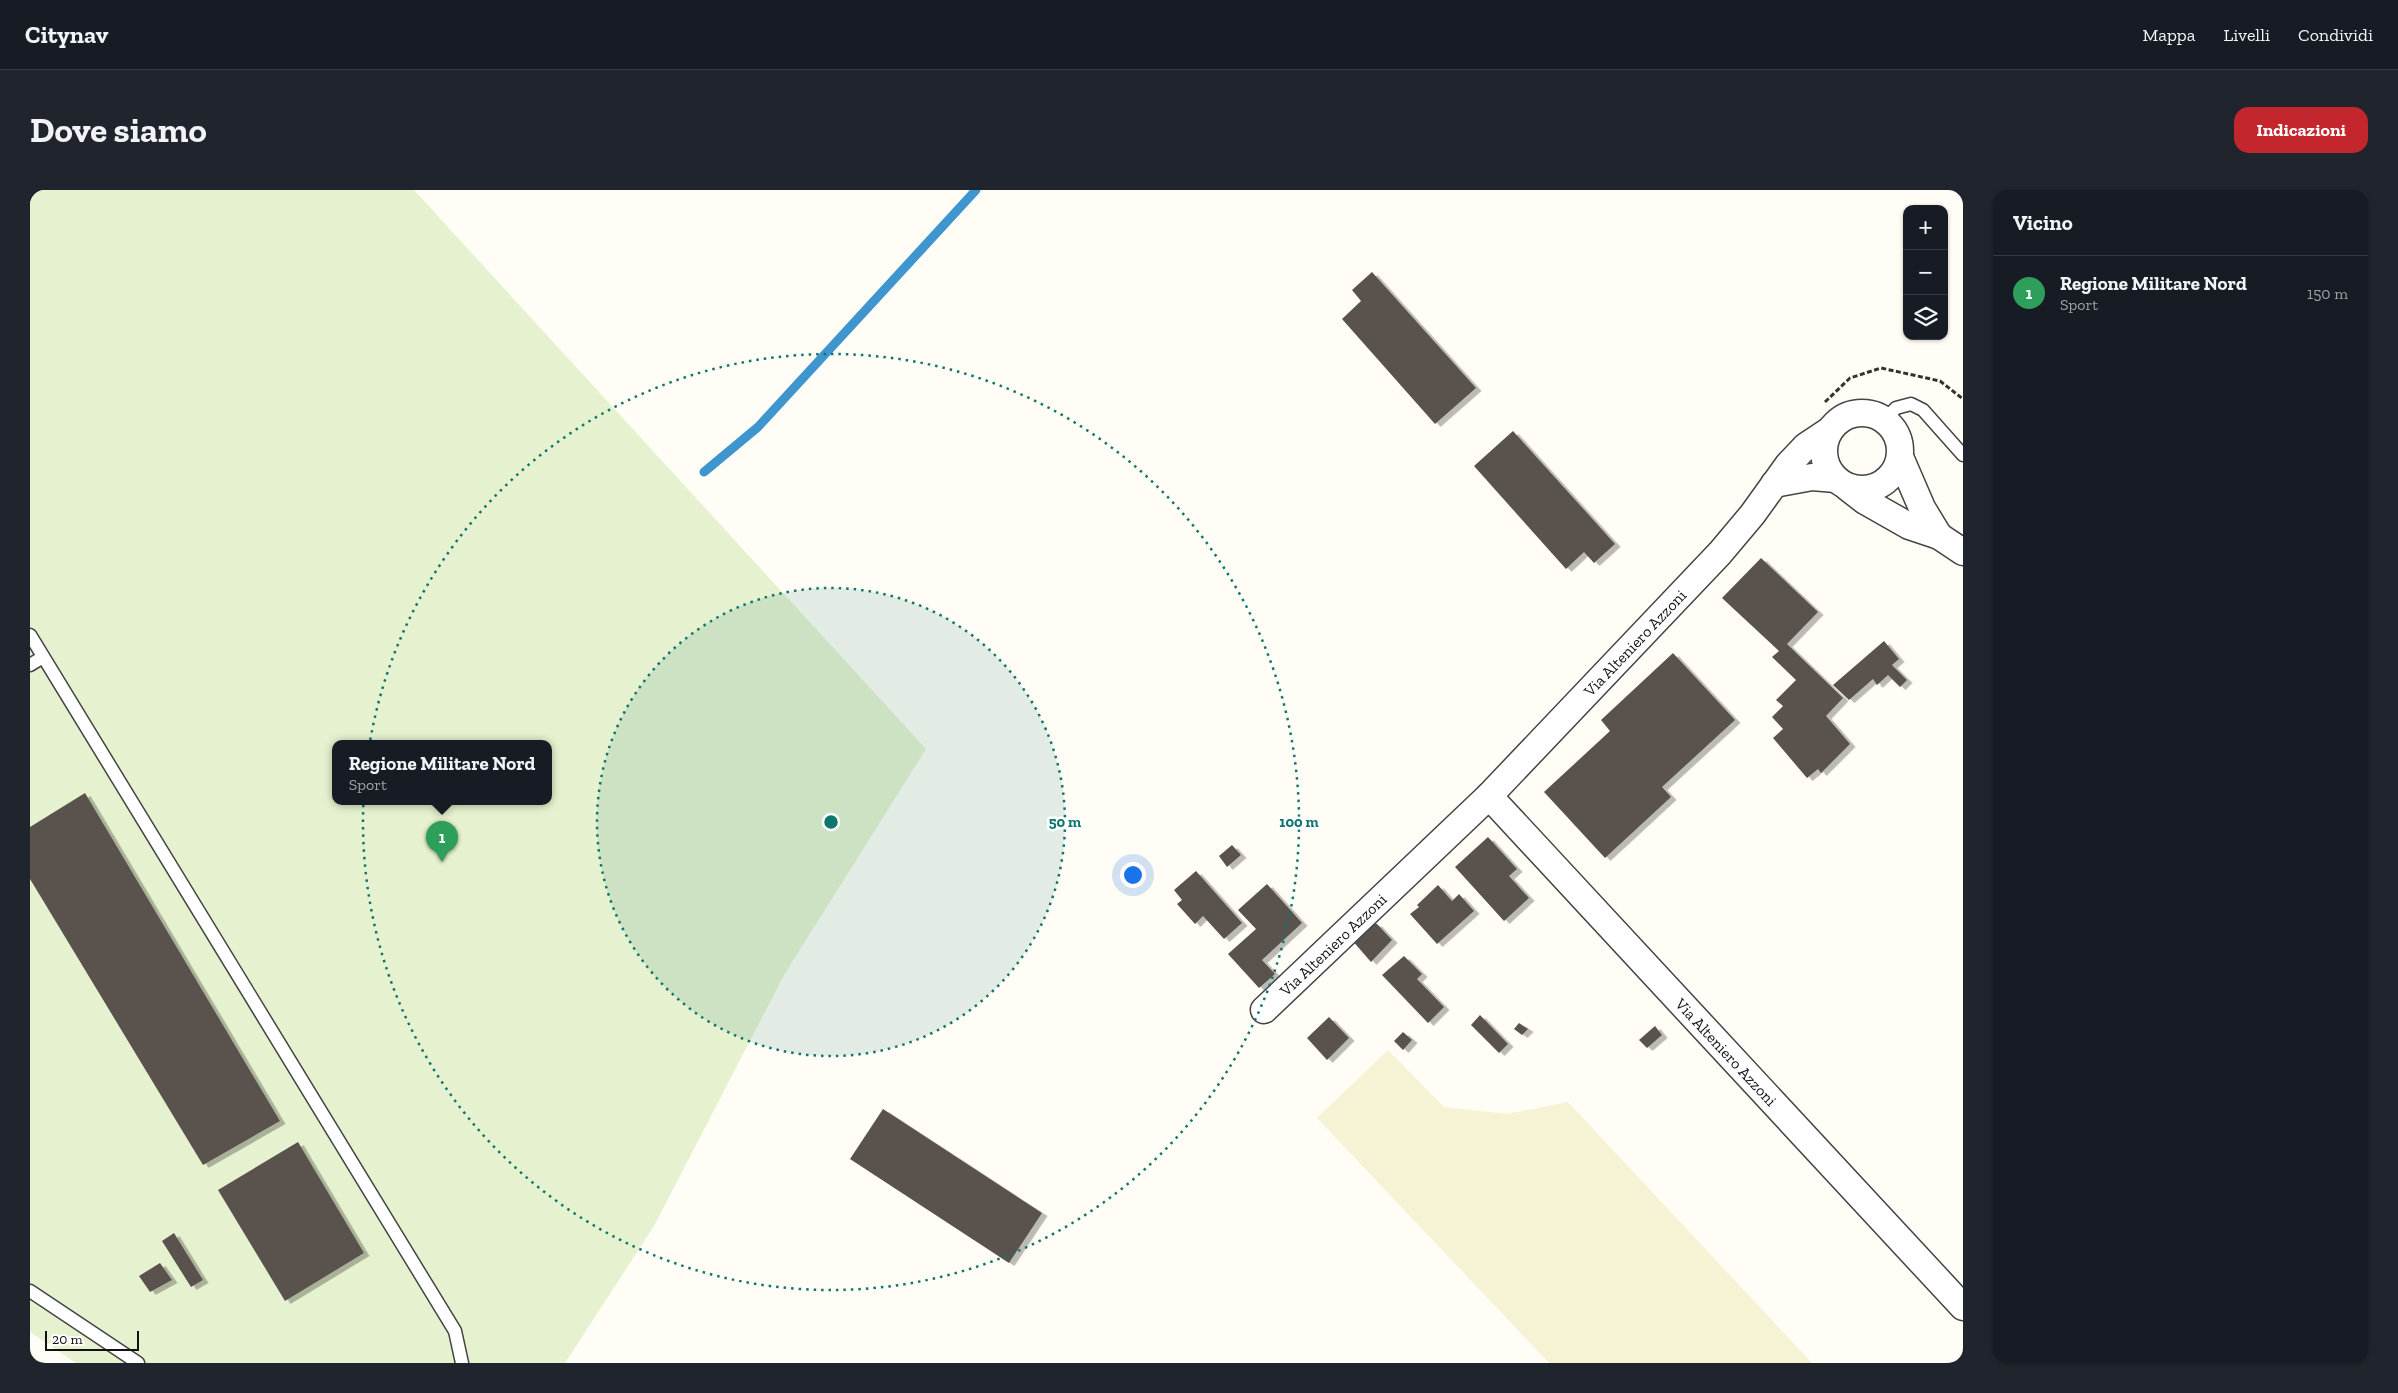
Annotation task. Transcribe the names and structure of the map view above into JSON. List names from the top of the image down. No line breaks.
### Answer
{"streets":{"street":["Via Alteniero Azzoni"]},"scale_bar":"20 m","page":{"header":"Citynav","nav":["Mappa","Livelli","Condividi"],"buttons":"Indicazioni","title":"Dove siamo","heading":"Vicino","map_buttons":["+","−"],"list":[{"mark":"1","name":"Regione Militare Nord","note":"Sport","value":"150 m"}],"popup":["Regione Militare Nord","Sport"],"pins":"1","scale":"20 m"},"rings":["50 m","100 m"]}
